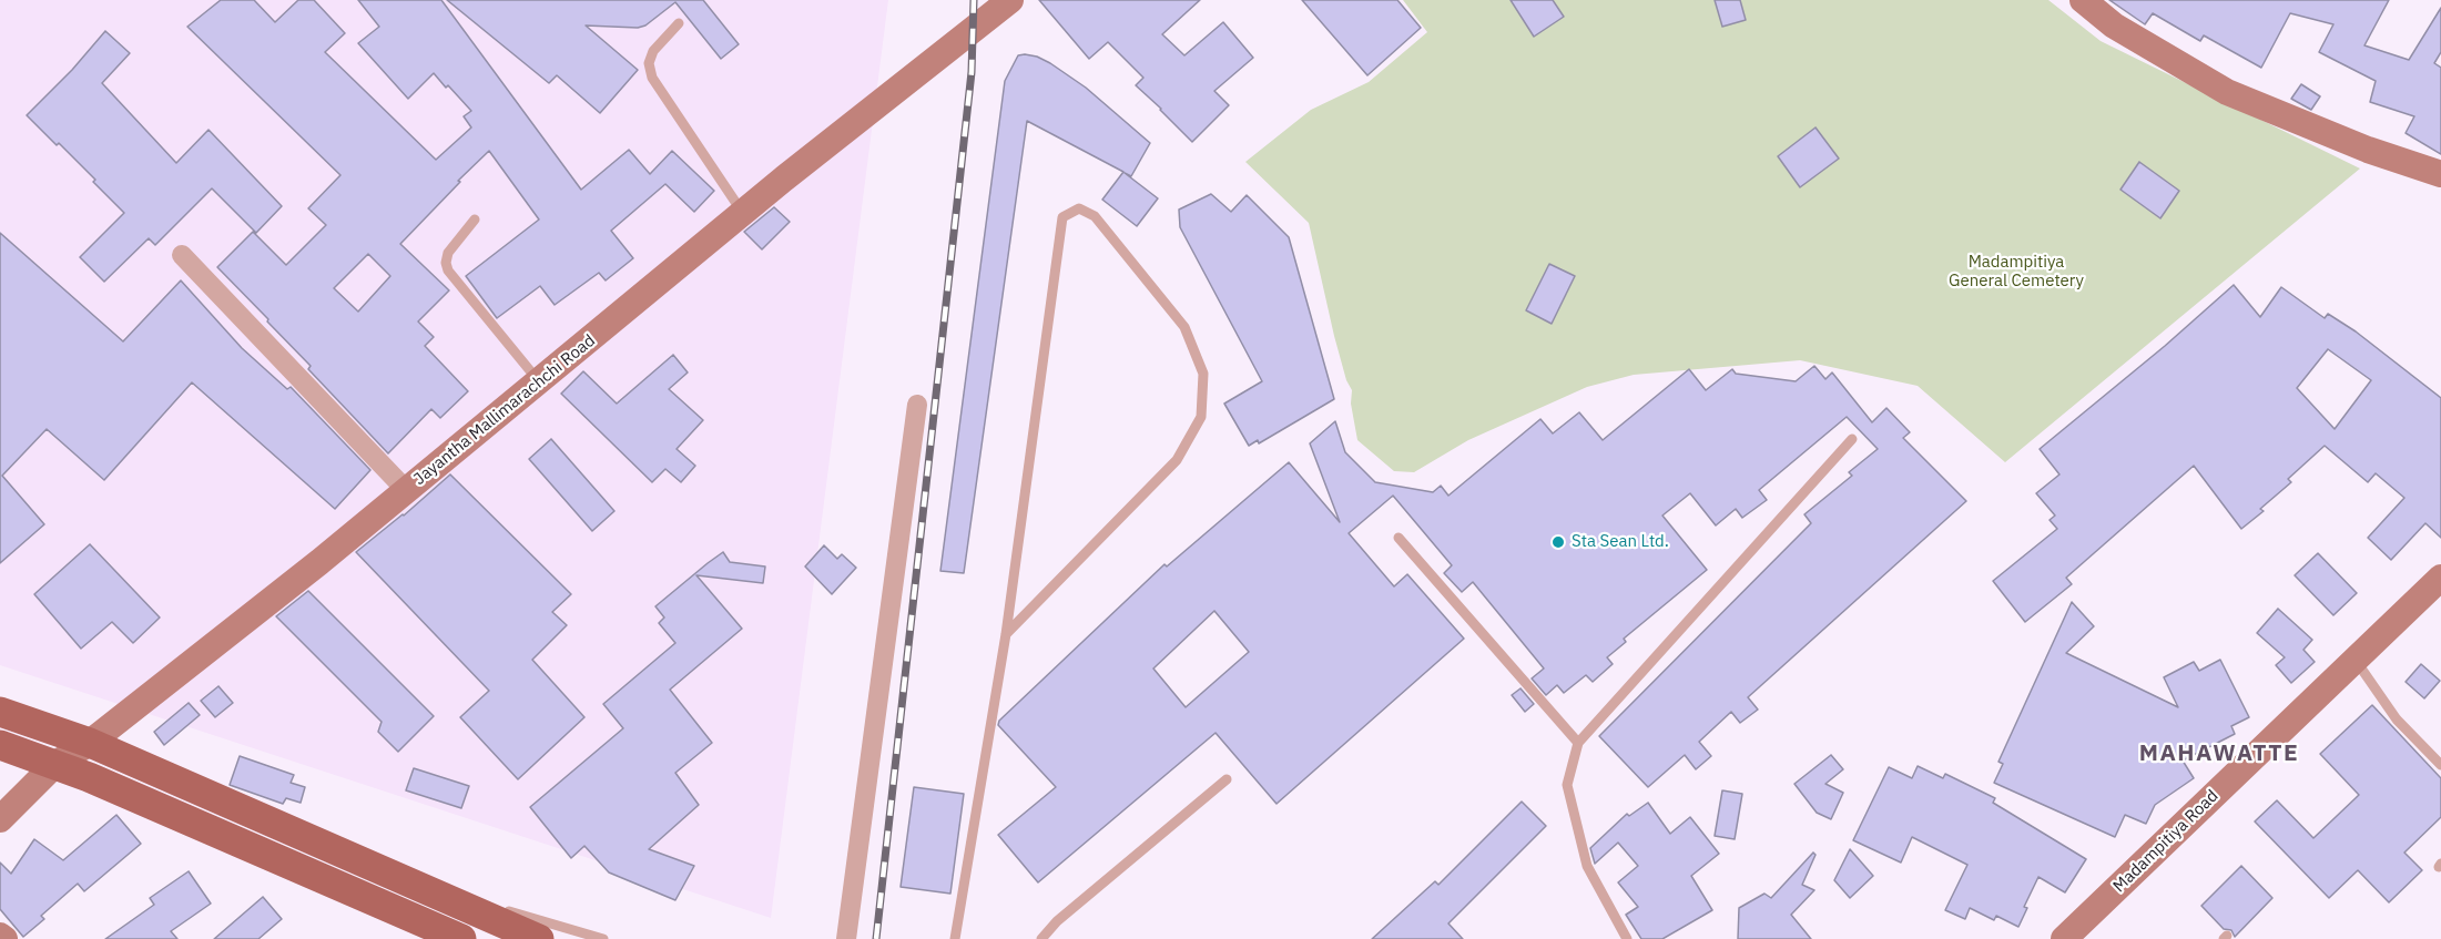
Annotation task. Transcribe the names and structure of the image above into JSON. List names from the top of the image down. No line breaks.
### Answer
{"streets":{"street":["Jayantha Mallimarachchi Road","Madampitiya Road"]},"districts":["MAHAWATTE"],"parks":["Madampitiya General Cemetery"],"places":["Sta Sean Ltd."]}
